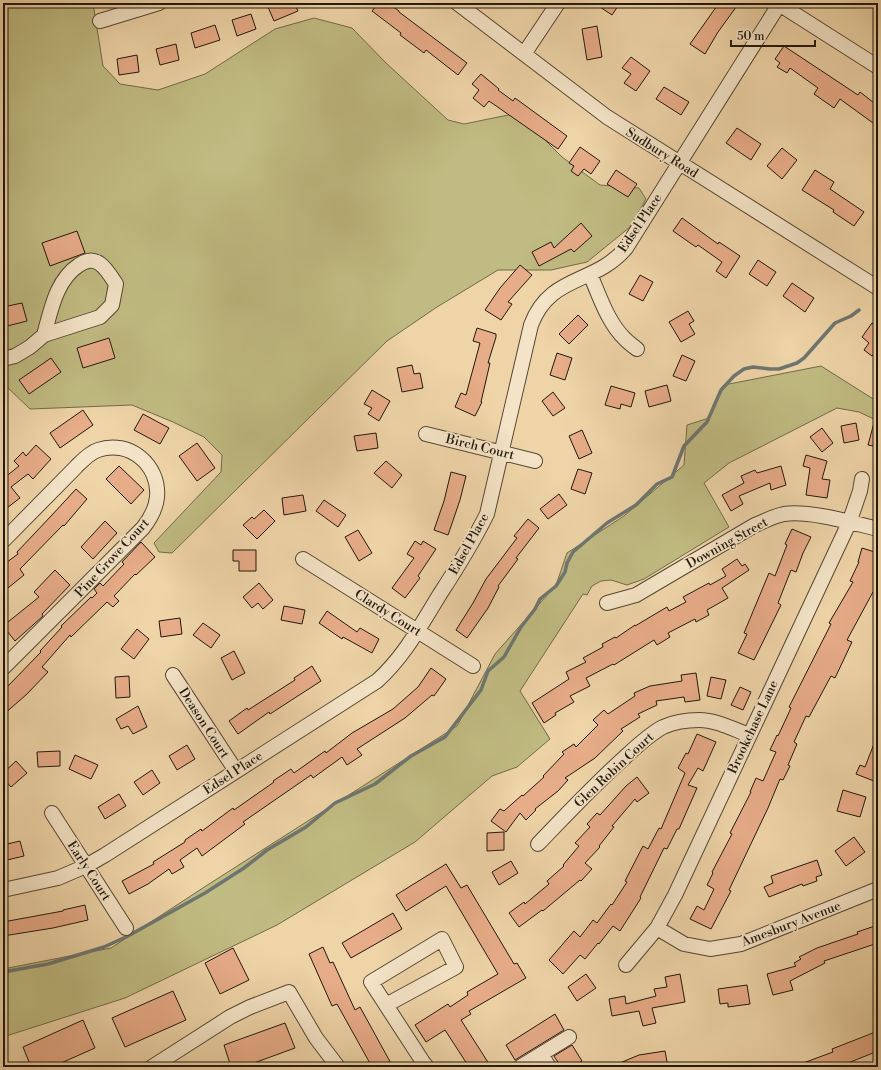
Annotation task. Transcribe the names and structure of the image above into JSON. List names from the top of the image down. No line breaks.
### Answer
{"streets":{"street":["Sudbury Road","Edsel Place","Birch Court","Downing Street","Pine Grove Court","Clardy Court","Deason Court","Brookchase Lane","Glen Robin Court","Early Court","Amesbury Avenue"]},"crossings":[["Sudbury Road","Edsel Place"],["Edsel Place","Birch Court"],["Edsel Place","Clardy Court"],["Edsel Place","Deason Court"],["Edsel Place","Early Court"],["Downing Street","Brookchase Lane"],["Brookchase Lane","Glen Robin Court"],["Brookchase Lane","Amesbury Avenue"]],"scale_bar":"50 m"}
